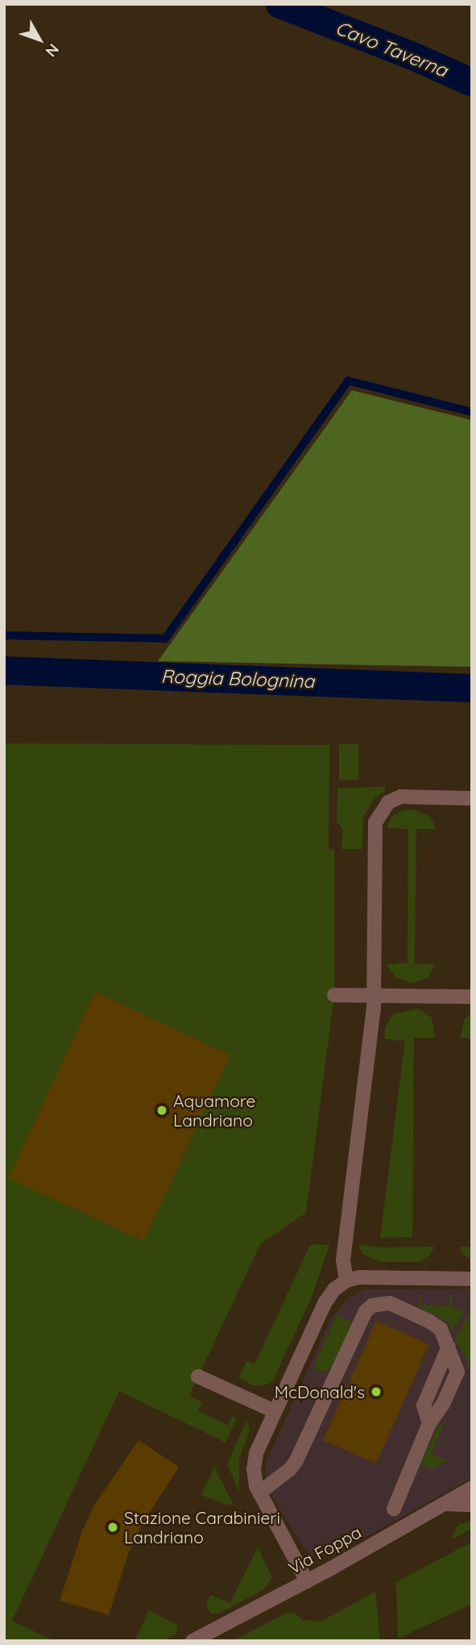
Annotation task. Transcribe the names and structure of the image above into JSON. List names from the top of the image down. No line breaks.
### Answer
{"streets":{"street":["Via Foppa"]},"water":["Cavo Taverna","Roggia Bolognina"],"places":["Aquamore Landriano","McDonald's","Stazione Carabinieri Landriano"],"north":"bottom right"}
